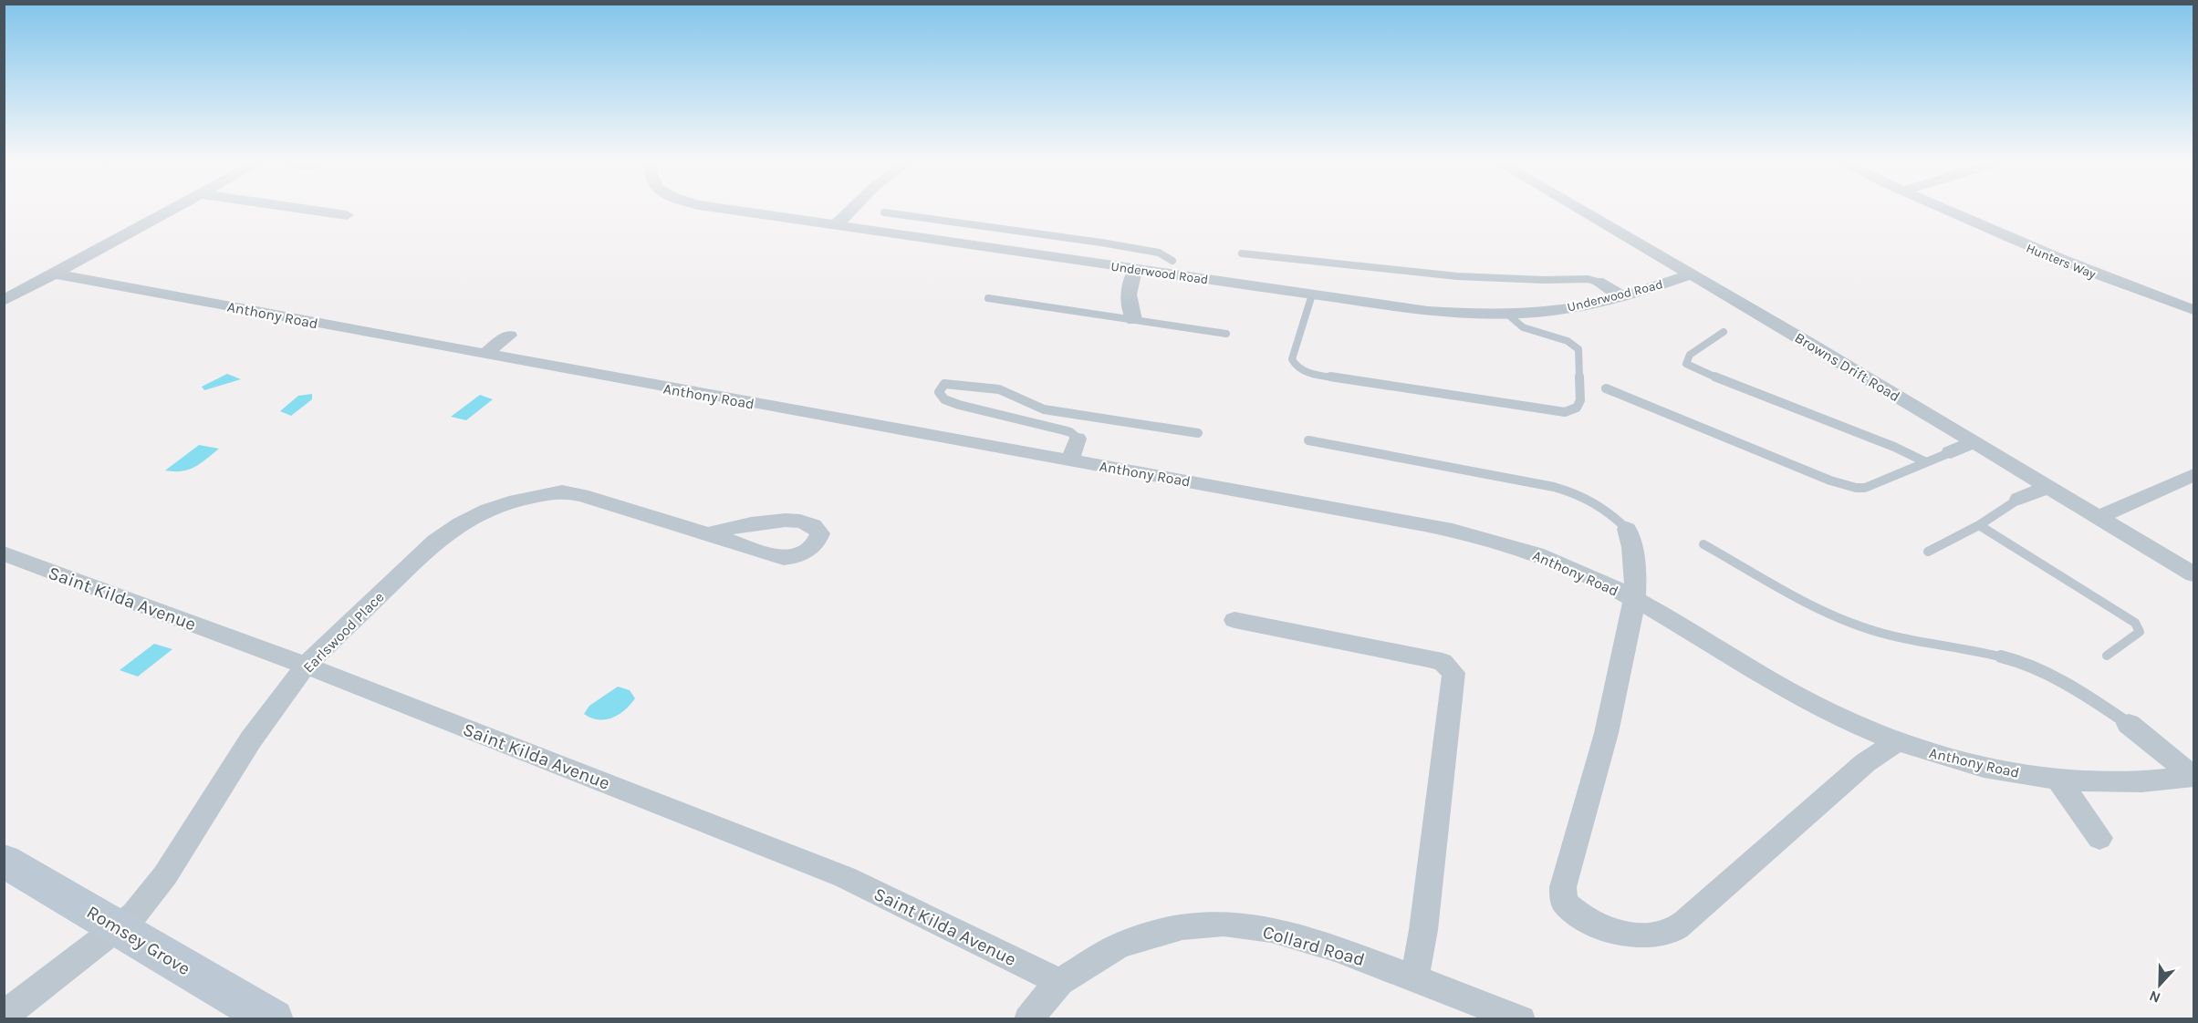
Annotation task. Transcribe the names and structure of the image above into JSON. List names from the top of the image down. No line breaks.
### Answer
{"streets":{"street":["Hunters Way","Underwood Road","Anthony Road","Browns Drift Road","Saint Kilda Avenue","Earlswood Place","Romsey Grove","Collard Road"]},"crossings":[["Underwood Road","Browns Drift Road"],["Saint Kilda Avenue","Earlswood Place"],["Saint Kilda Avenue","Collard Road"],["Earlswood Place","Romsey Grove"]],"north":"bottom"}
